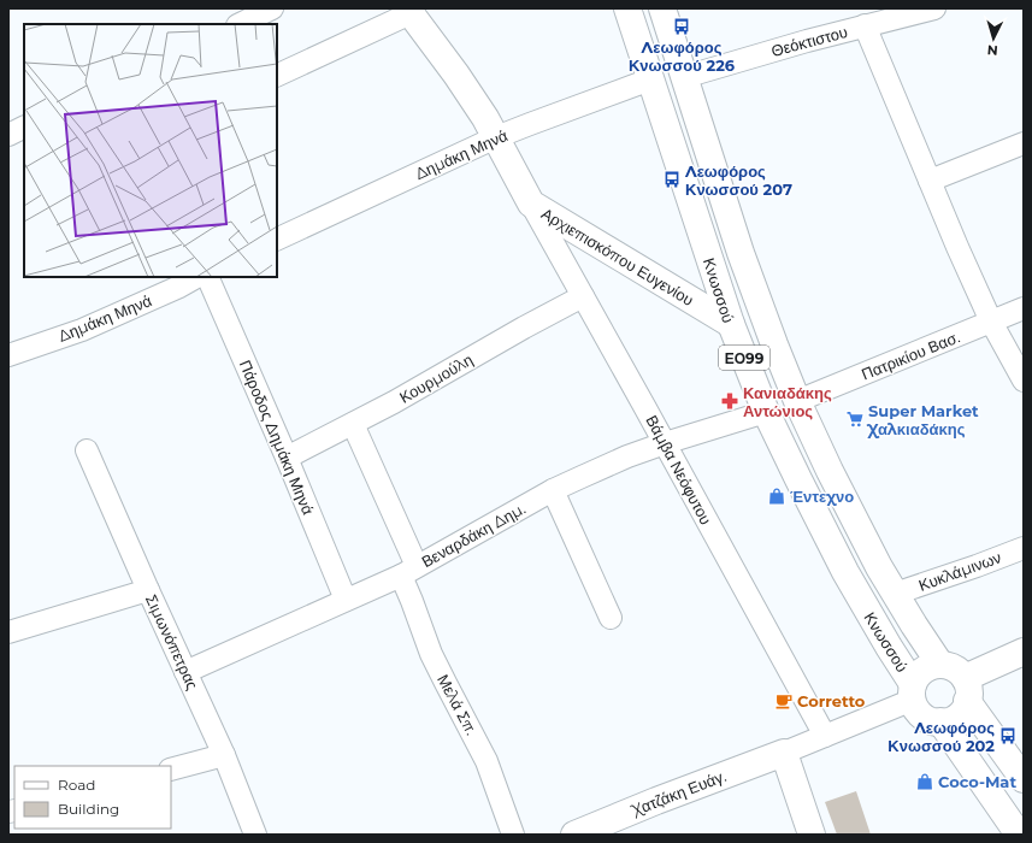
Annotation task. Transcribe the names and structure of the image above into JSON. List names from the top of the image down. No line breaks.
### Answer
{"streets":{"main road":["Αρχιεπισκόπου Ευγενίου","Κνωσσού","ΕΟ99","Χατζάκη Ευάγ."],"street":["Θεόκτιστου","Δημάκη Μηνά","Πατρικίου Βασ.","Κουρμούλη","Πάροδος Δημάκη Μηνά","Βάμβα Νεόφυτου","Βεναρδάκη Δημ.","Κυκλάμινων","Σιμωνόπετρας","Μελά Σπ."]},"crossings":[["Θεόκτιστου","Κνωσσού"],["Δημάκη Μηνά","Αρχιεπισκόπου Ευγενίου"],["Δημάκη Μηνά","Κνωσσού"],["Αρχιεπισκόπου Ευγενίου","Κνωσσού"],["Αρχιεπισκόπου Ευγενίου","Βάμβα Νεόφυτου"],["Κνωσσού","Πατρικίου Βασ."],["Κνωσσού","ΕΟ99"],["Κνωσσού","Βεναρδάκη Δημ."],["Κνωσσού","Κυκλάμινων"],["Κουρμούλη","Πάροδος Δημάκη Μηνά"],["Κουρμούλη","Βάμβα Νεόφυτου"],["Κουρμούλη","Μελά Σπ."],["Πάροδος Δημάκη Μηνά","Βεναρδάκη Δημ."],["Βάμβα Νεόφυτου","Βεναρδάκη Δημ."],["Βεναρδάκη Δημ.","Σιμωνόπετρας"],["Βεναρδάκη Δημ.","Μελά Σπ."]],"places":{"bus stop":["Λεωφόρος Κνωσσού 226","Λεωφόρος Κνωσσού 207","Λεωφόρος Κνωσσού 202"],"pharmacy":["Κανιαδάκης Αντώνιος"],"supermarket":["Super Market Χαλκιαδάκης"],"shop":["Έντεχνο","Coco-Mat"],"cafe":["Corretto"]},"legend":["Road","Building"],"north":"bottom"}
